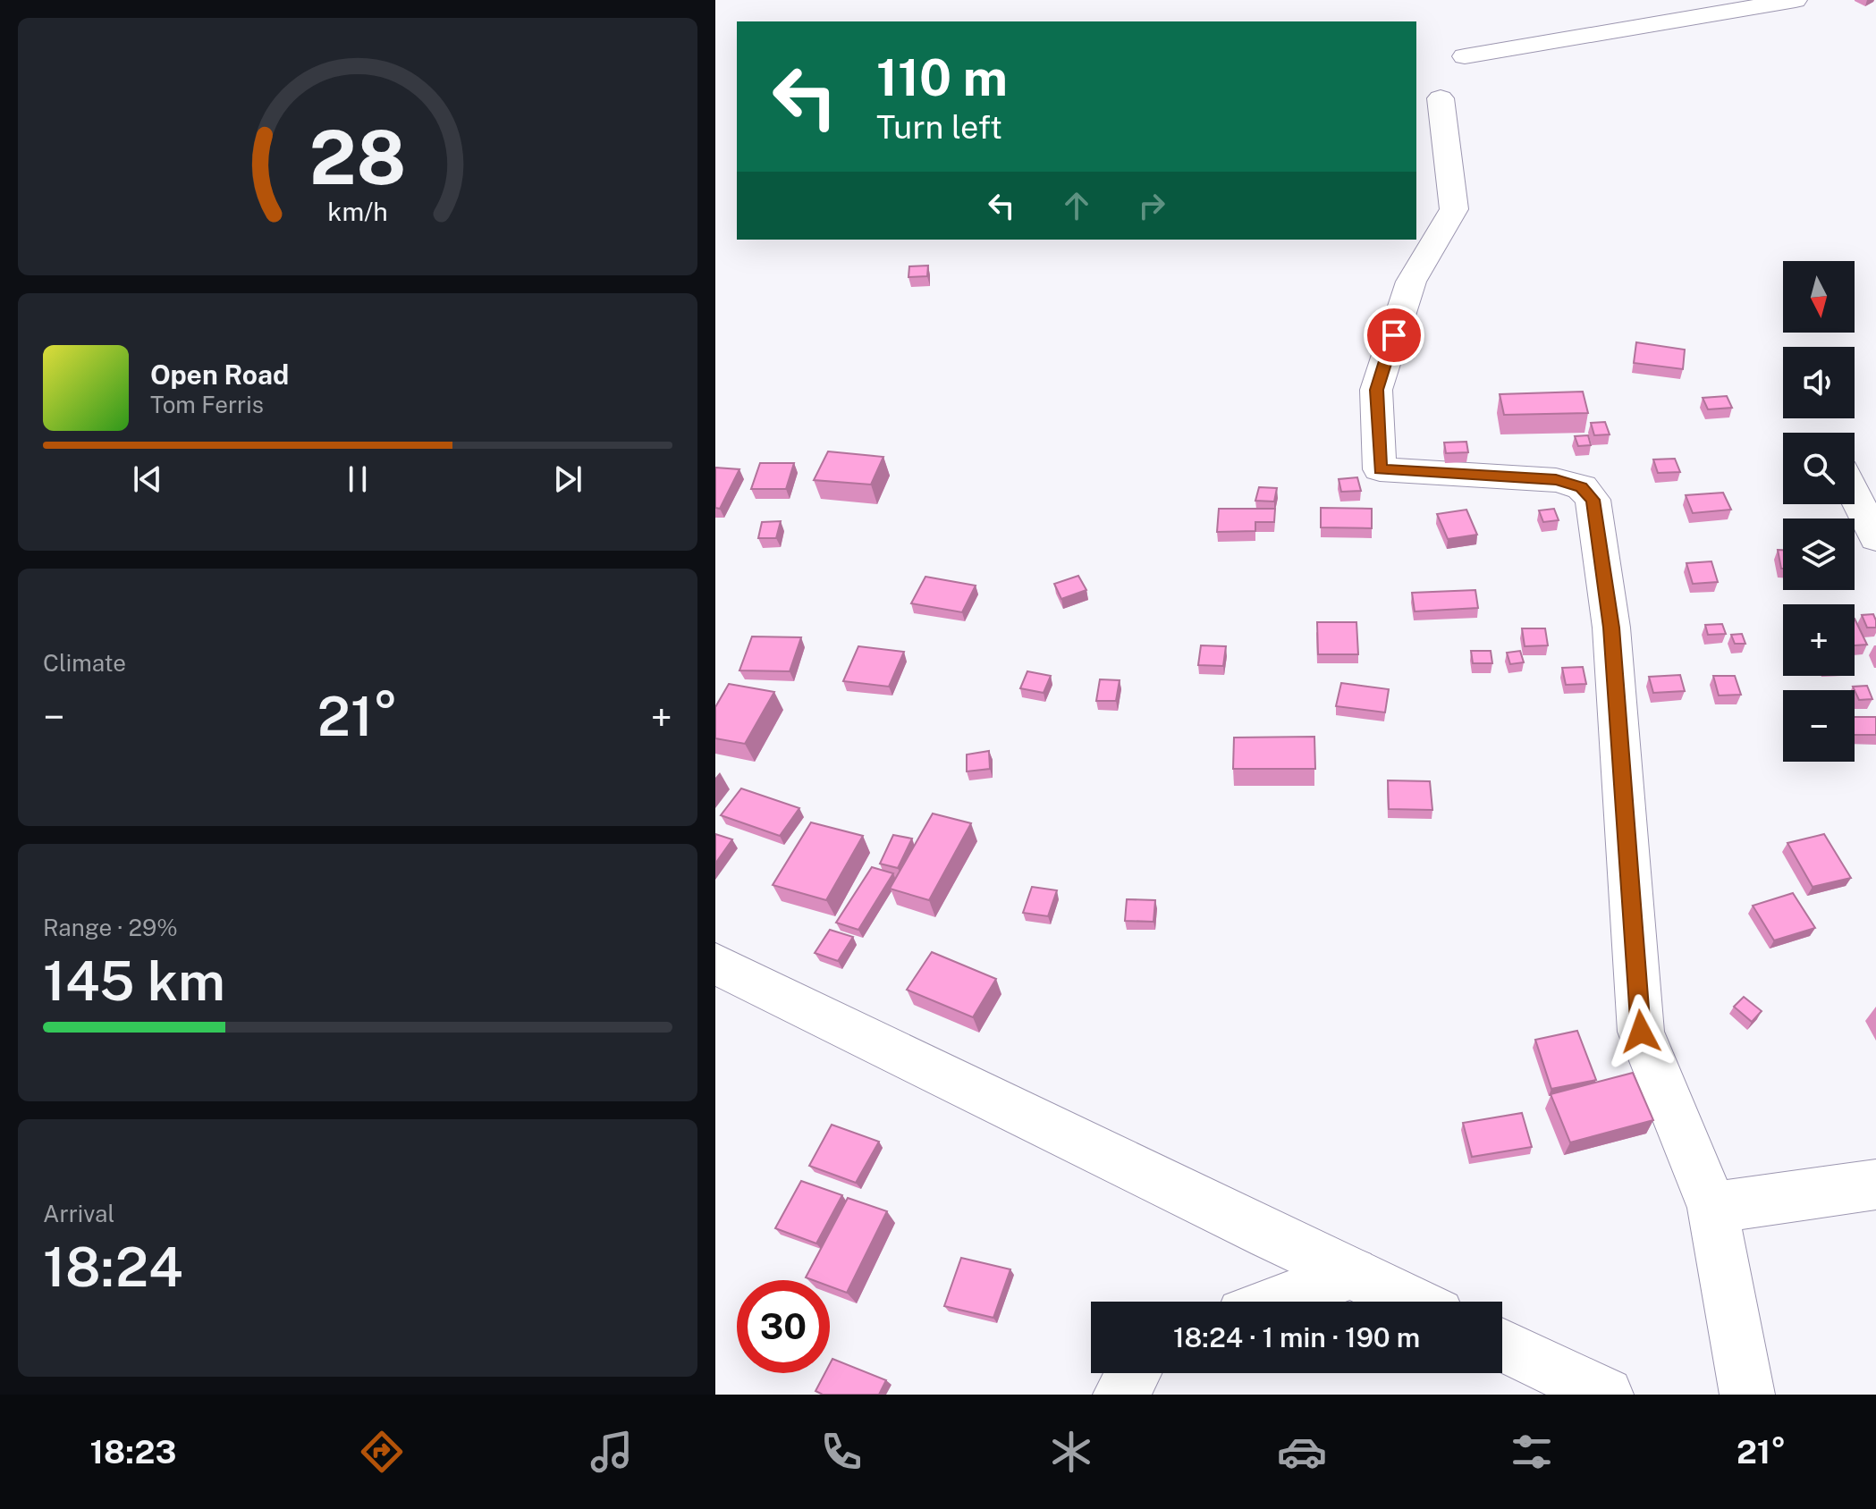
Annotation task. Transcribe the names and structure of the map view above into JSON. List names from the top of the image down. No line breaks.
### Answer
{"north":"bottom","page":{"turn":["110 m","Turn left"],"map_buttons":["+","−"],"song":["Open Road","Tom Ferris"],"tile":["Climate",["Range · 29%","145 km"],["Arrival","18:24"]],"heat":["−","21°","+"],"limit":"30","trip":"18:24 · 1 min · 190 m","tabs":["18:23","21°"],"gauge":["28","km/h"]}}
